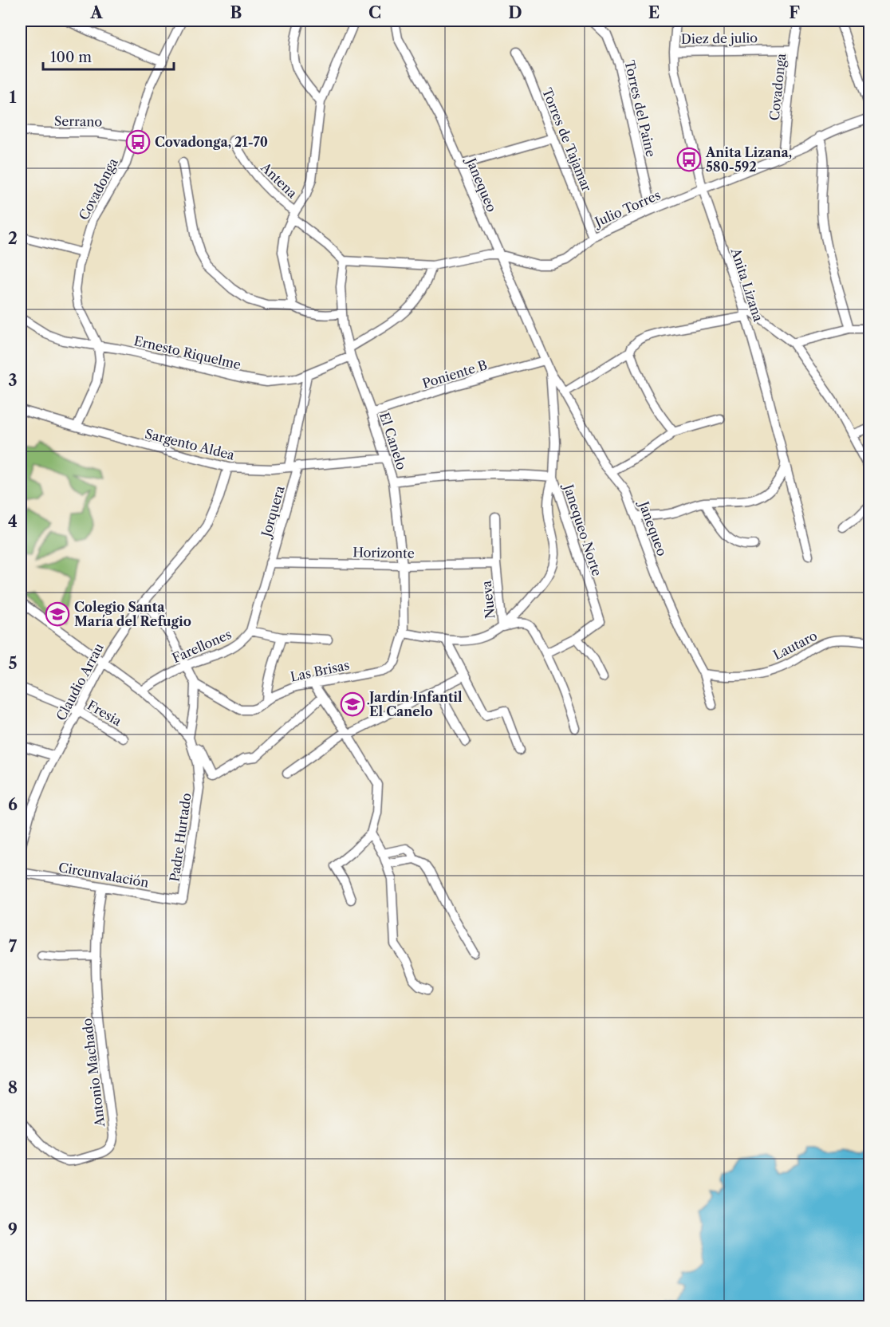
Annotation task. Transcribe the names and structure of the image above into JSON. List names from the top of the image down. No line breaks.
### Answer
{"streets":{"street":["Diez de julio","Covadonga","Torres del Paine","Serrano","Torres de Tajamar","Antena","Janequeo","Julio Torres","Anita Lizana","Ernesto Riquelme","Poniente B","El Canelo","Sargento Aldea","Jorquera","Janequeo Norte","Horizonte","Nueva","Lautaro","Farellones","Las Brisas","Claudio Arrau","Fresia","Padre Hurtado","Circunvalación","Antonio Machado"]},"crossings":[["Diez de julio","Covadonga"],["Diez de julio","Anita Lizana"],["Covadonga","Serrano"],["Covadonga","Julio Torres"],["Covadonga","Ernesto Riquelme"],["Covadonga","Sargento Aldea"],["Torres del Paine","Julio Torres"],["Torres de Tajamar","Julio Torres"],["Janequeo","Julio Torres"],["Janequeo","Poniente B"],["Janequeo","Janequeo Norte"],["Janequeo","Lautaro"],["Julio Torres","Anita Lizana"],["Julio Torres","Ernesto Riquelme"],["Julio Torres","El Canelo"],["Ernesto Riquelme","El Canelo"],["Poniente B","El Canelo"],["Poniente B","Janequeo Norte"],["El Canelo","Sargento Aldea"],["El Canelo","Horizonte"],["El Canelo","Las Brisas"],["Sargento Aldea","Jorquera"],["Sargento Aldea","Claudio Arrau"],["Jorquera","Horizonte"],["Jorquera","Farellones"],["Janequeo Norte","Nueva"],["Horizonte","Nueva"],["Farellones","Padre Hurtado"],["Claudio Arrau","Fresia"],["Claudio Arrau","Padre Hurtado"],["Padre Hurtado","Circunvalación"],["Circunvalación","Antonio Machado"]],"places":{"bus stop":["Covadonga, 21-70","Anita Lizana, 580-592"],"school or university":["Colegio Santa María del Refugio","Jardín Infantil El Canelo"]},"scale_bar":"100 m","grid":{"columns":["A","B","C","D","E","F"],"rows":["1","2","3","4","5","6","7","8","9"]}}
